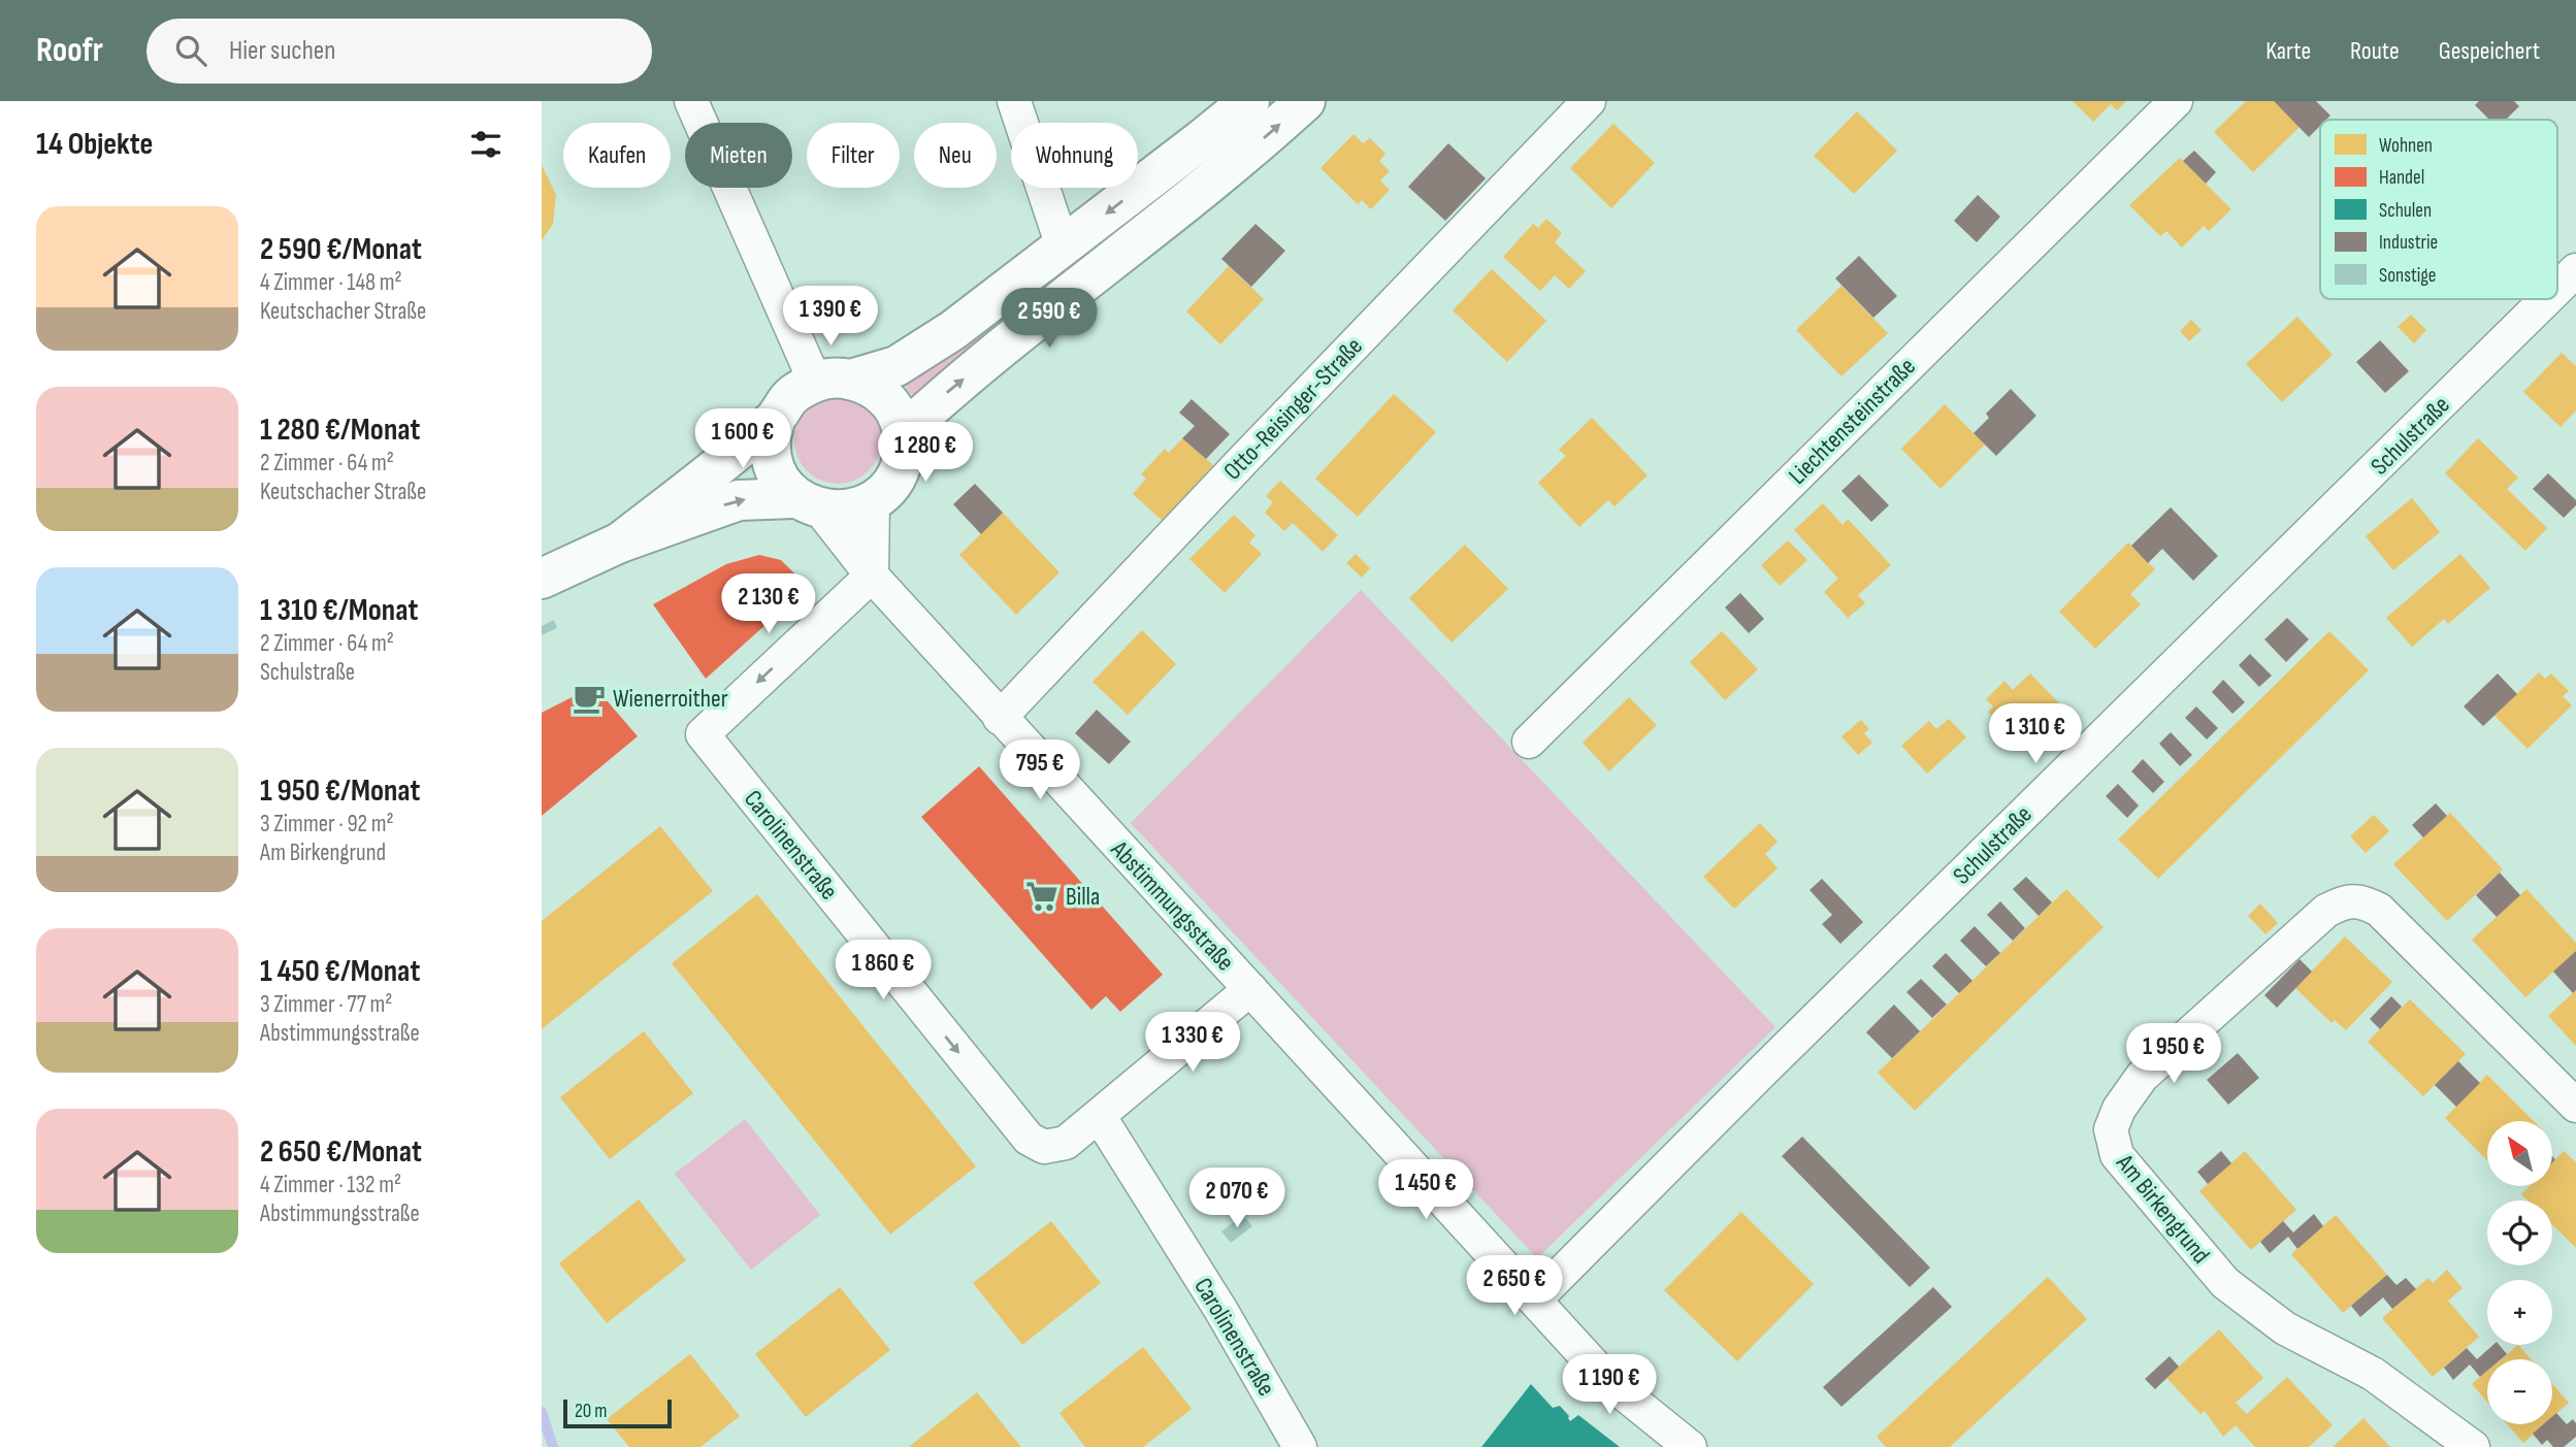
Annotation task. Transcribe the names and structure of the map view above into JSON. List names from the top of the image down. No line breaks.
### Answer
{"streets":{"street":["Otto-Reisinger-Straße","Liechtensteinstraße","Schulstraße","Carolinenstraße","Abstimmungsstraße","Am Birkengrund"]},"crossings":[["Otto-Reisinger-Straße","Abstimmungsstraße"],["Schulstraße","Abstimmungsstraße"],["Carolinenstraße","Abstimmungsstraße"]],"places":{"cafe":["Wienerroither"],"supermarket":["Billa"]},"legend":["Wohnen","Handel","Schulen","Industrie","Sonstige"],"scale_bar":"20 m","north":"top left","page":{"header":"Roofr","search":"Hier suchen","nav":["Karte","Route","Gespeichert"],"heading":"14 Objekte","chip":["Kaufen","Mieten","Filter","Neu","Wohnung"],"list":[{"name":"2 590 €/Monat","note":"4 Zimmer · 148 m² · Keutschacher Straße"},{"name":"1 280 €/Monat","note":"2 Zimmer · 64 m² · Keutschacher Straße"},{"name":"1 310 €/Monat","note":"2 Zimmer · 64 m² · Schulstraße"},{"name":"1 950 €/Monat","note":"3 Zimmer · 92 m² · Am Birkengrund"},{"name":"1 450 €/Monat","note":"3 Zimmer · 77 m² · Abstimmungsstraße"},{"name":"2 650 €/Monat","note":"4 Zimmer · 132 m² · Abstimmungsstraße"}],"price":["1 390 €","2 590 €","1 600 €","1 280 €","2 130 €","1 310 €","795 €","1 860 €","1 330 €","1 950 €","1 450 €","2 070 €","2 650 €","1 190 €"],"map_buttons":["+","−"],"scale":"20 m"}}
